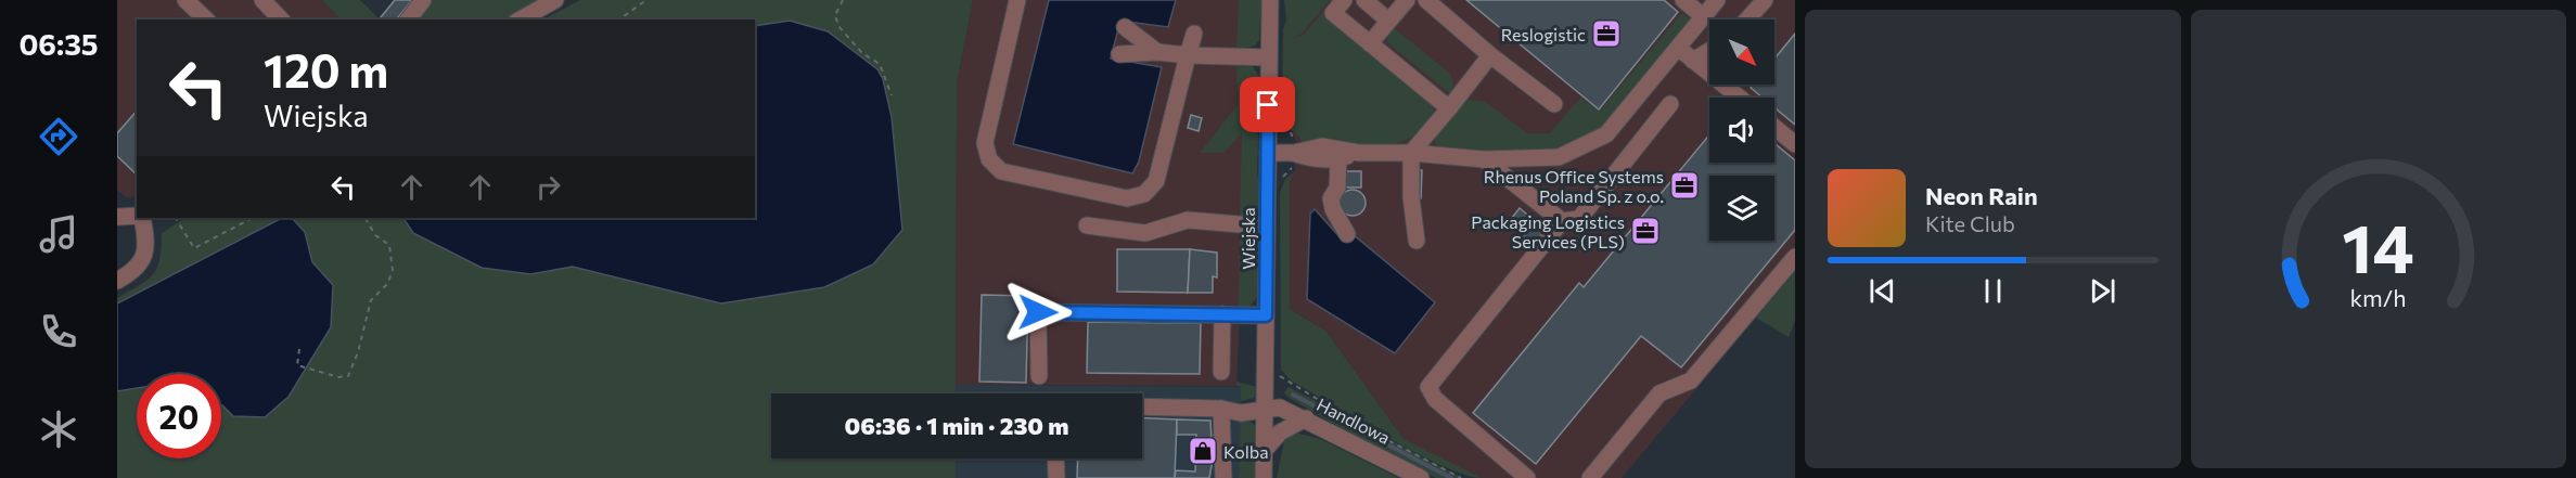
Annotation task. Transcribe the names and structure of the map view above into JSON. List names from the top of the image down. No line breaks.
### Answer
{"streets":{"street":["Wiejska","Handlowa"]},"crossings":[["Wiejska","Handlowa"]],"places":{"office":["Reslogistic","Rhenus Office Systems Poland Sp. z o.o.","Packaging Logistics Services (PLS)"],"shop":["Kolba"]},"north":"bottom right","page":{"tabs":"06:35","turn":["120 m","Wiejska"],"song":["Neon Rain","Kite Club"],"limit":"20","trip":"06:36 · 1 min · 230 m","gauge":["14","km/h"]}}
